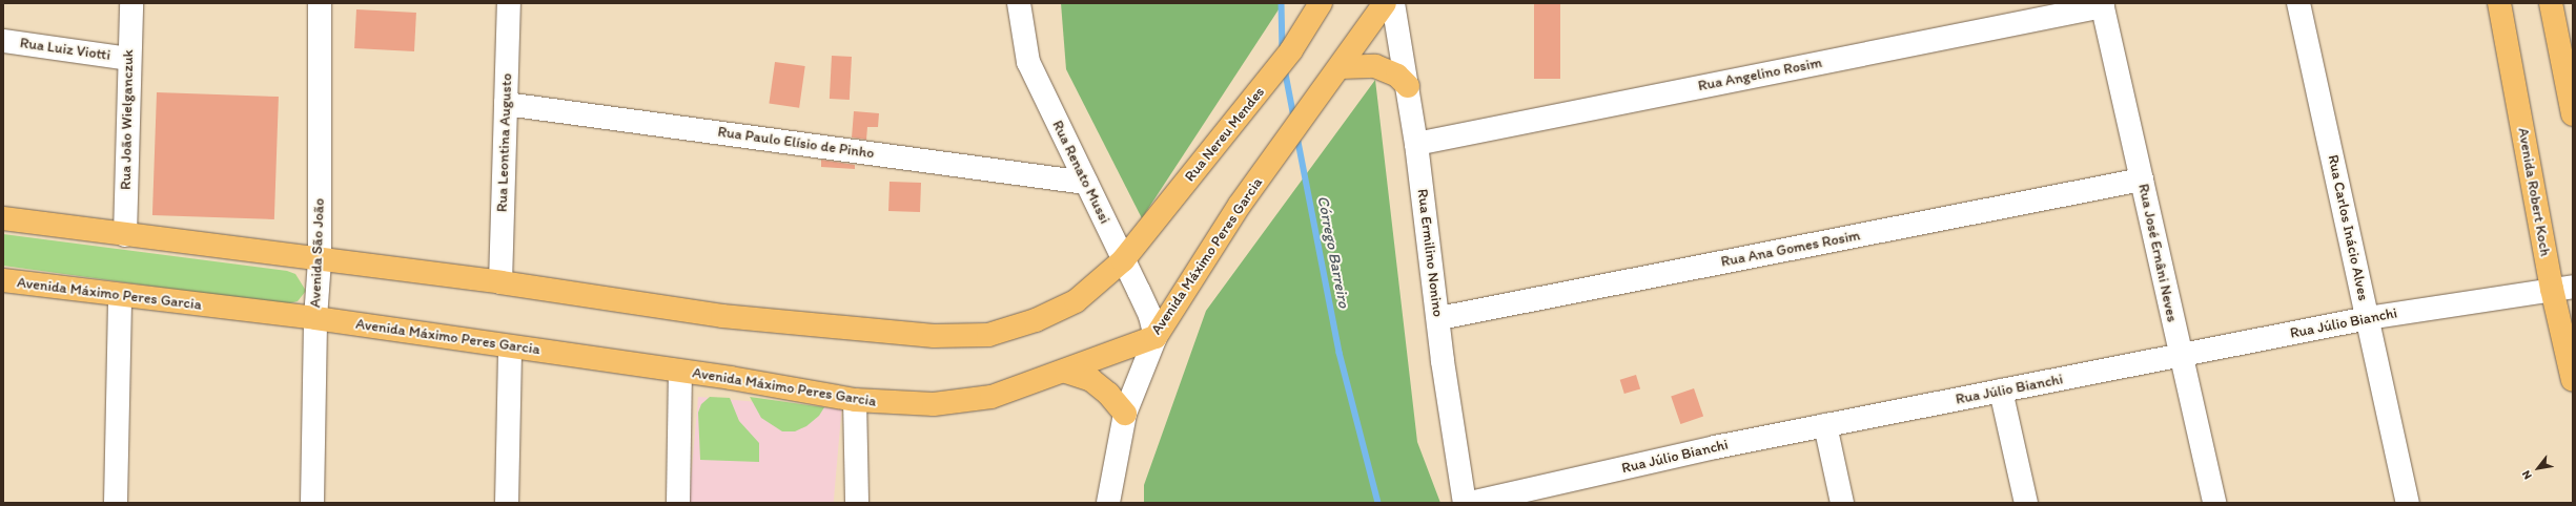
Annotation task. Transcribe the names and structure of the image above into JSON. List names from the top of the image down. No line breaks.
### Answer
{"streets":{"main road":["Rua Nereu Mendes","Avenida Robert Koch","Avenida Máximo Peres Garcia"],"street":["Rua Luiz Viotti","Rua Angelino Rosim","Rua João Wielganczuk","Rua Leontina Augusto","Rua Paulo Elísio de Pinho","Rua Renato Mussi","Rua Carlos Inácio Alves","Rua Ana Gomes Rosim","Avenida São João","Rua Ermilino Nonino","Rua José Ernâni Neves","Rua Júlio Bianchi"]},"crossings":[["Rua Luiz Viotti","Rua João Wielganczuk"],["Rua Angelino Rosim","Rua Ermilino Nonino"],["Rua Angelino Rosim","Rua José Ernâni Neves"],["Rua Nereu Mendes","Rua Renato Mussi"],["Rua Leontina Augusto","Rua Paulo Elísio de Pinho"],["Rua Paulo Elísio de Pinho","Rua Renato Mussi"],["Rua Renato Mussi","Avenida Máximo Peres Garcia"],["Avenida Robert Koch","Rua Júlio Bianchi"],["Rua Carlos Inácio Alves","Rua Júlio Bianchi"],["Rua Ana Gomes Rosim","Rua Ermilino Nonino"],["Rua Ana Gomes Rosim","Rua José Ernâni Neves"],["Avenida São João","Avenida Máximo Peres Garcia"],["Rua José Ernâni Neves","Rua Júlio Bianchi"]],"water":["Córrego Barreiro"],"north":"bottom left"}
